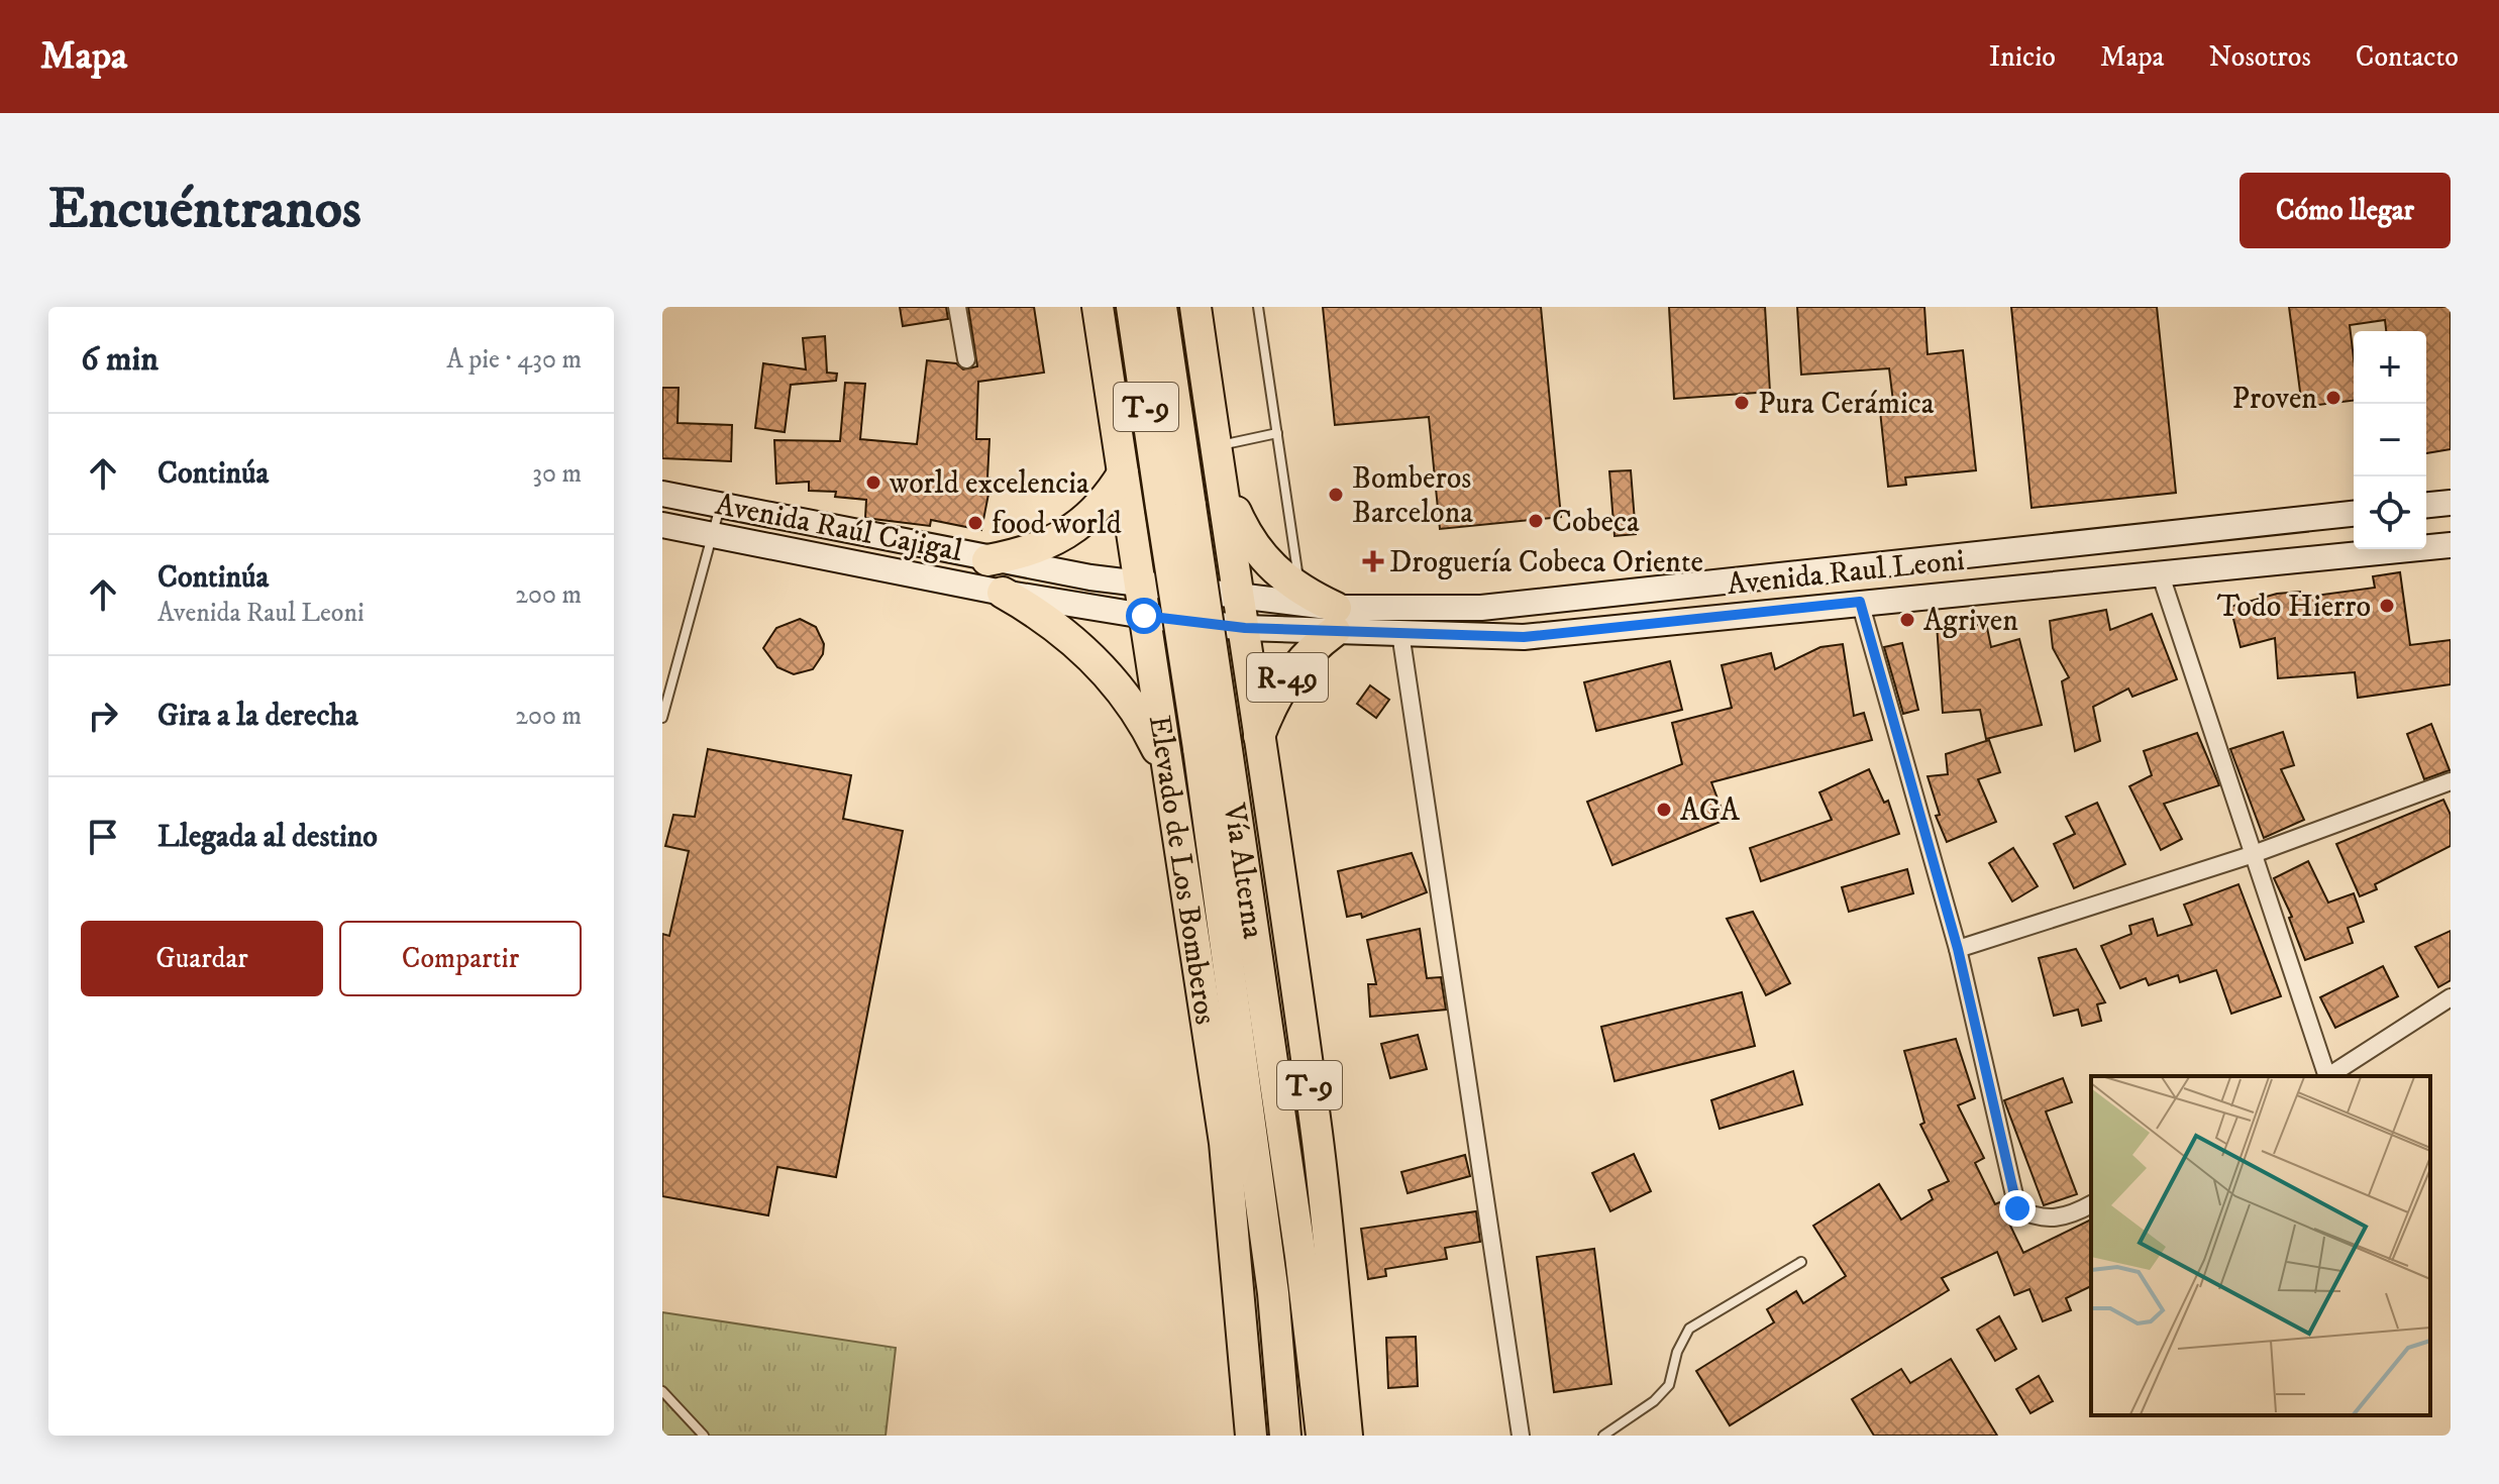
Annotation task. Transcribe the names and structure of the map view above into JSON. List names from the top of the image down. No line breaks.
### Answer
{"streets":{"highway":["T-9","R-49","Elevado de Los Bomberos","Vía Alterna"],"main road":["Avenida Raúl Cajigal","Avenida Raul Leoni"]},"crossings":[["T-9","Avenida Raúl Cajigal"],["T-9","Avenida Raul Leoni"],["T-9","R-49"],["T-9","Elevado de Los Bomberos"],["Avenida Raúl Cajigal","R-49"],["Avenida Raul Leoni","R-49"],["R-49","Elevado de Los Bomberos"],["Elevado de Los Bomberos","Vía Alterna"]],"places":{"other":["Proven","Pura Cerámica","world excelencia","Bomberos Barcelona","Cobeca","food world","Todo Hierro","Agriven","AGA"],"health":["Droguería Cobeca Oriente"]},"page":{"header":"Mapa","nav":["Inicio","Mapa","Nosotros","Contacto"],"buttons":["Cómo llegar",["Guardar","Compartir"]],"title":"Encuéntranos","heading":["6 min","A pie · 430 m"],"map_buttons":["+","−"],"list":[["Continúa","30 m"],["Continúa","Avenida Raul Leoni","200 m"],["Gira a la derecha","200 m"],"Llegada al destino"]}}
